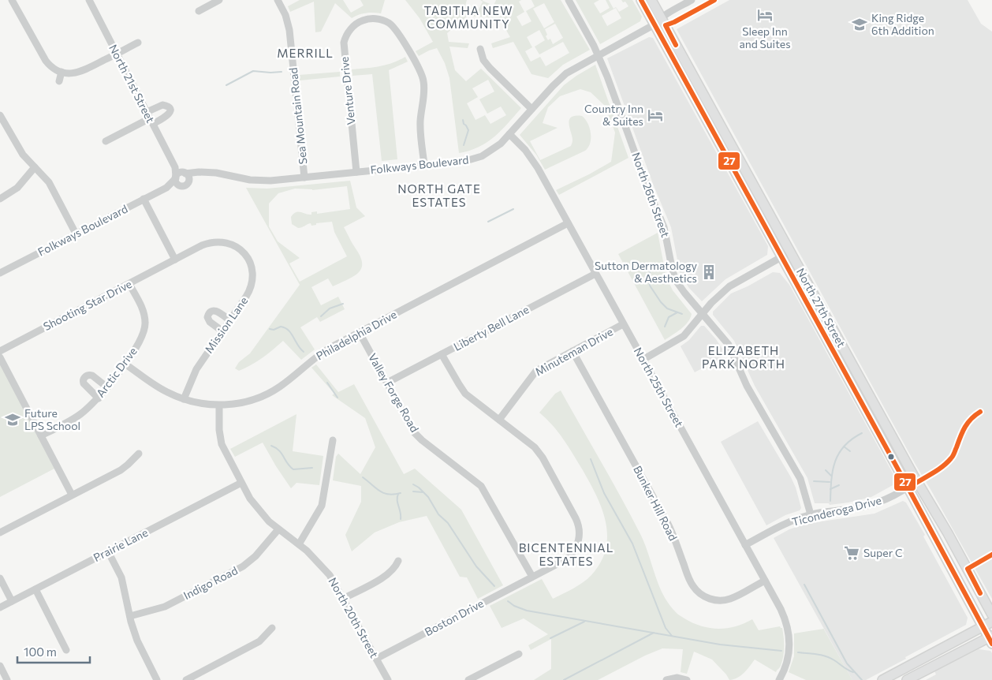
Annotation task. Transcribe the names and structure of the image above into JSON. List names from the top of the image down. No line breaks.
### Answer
{"streets":{"main road":["North 27th Street"],"street":["North 21st Street","Venture Drive","Sea Mountain Road","Folkways Boulevard","North 26th Street","Shooting Star Drive","Mission Lane","Liberty Bell Lane","Philadelphia Drive","Minuteman Drive","Arctic Drive","North 25th Street","Valley Forge Road","Bunker Hill Road","Ticonderoga Drive","Prairie Lane","Indigo Road","North 20th Street","Boston Drive"]},"crossings":[["North 21st Street","Folkways Boulevard"],["Venture Drive","Folkways Boulevard"],["Sea Mountain Road","Folkways Boulevard"],["Folkways Boulevard","North 26th Street"],["Folkways Boulevard","North 27th Street"],["Folkways Boulevard","North 25th Street"],["North 26th Street","Ticonderoga Drive"],["Shooting Star Drive","Mission Lane"],["Shooting Star Drive","Arctic Drive"],["North 27th Street","Ticonderoga Drive"],["Mission Lane","Philadelphia Drive"],["Liberty Bell Lane","North 25th Street"],["Liberty Bell Lane","Valley Forge Road"],["Liberty Bell Lane","Boston Drive"],["Philadelphia Drive","Arctic Drive"],["Philadelphia Drive","North 25th Street"],["Philadelphia Drive","Valley Forge Road"],["Philadelphia Drive","North 20th Street"],["Minuteman Drive","North 25th Street"],["Minuteman Drive","Bunker Hill Road"],["Minuteman Drive","Boston Drive"],["North 25th Street","Bunker Hill Road"],["North 25th Street","Ticonderoga Drive"],["Valley Forge Road","Boston Drive"],["Prairie Lane","North 20th Street"],["Indigo Road","North 20th Street"],["North 20th Street","Boston Drive"]],"districts":["TABITHA NEW COMMUNITY","MERRILL","NORTH GATE ESTATES","ELIZABETH PARK NORTH","BICENTENNIAL ESTATES"],"places":{"hotel":["Sleep Inn and Suites","Country Inn & Suites"],"school or university":["King Ridge 6th Addition","Future LPS School"],"building":["Sutton Dermatology & Aesthetics"],"supermarket":["Super C"]},"lines":["transit line 27"],"scale_bar":"100 m"}
